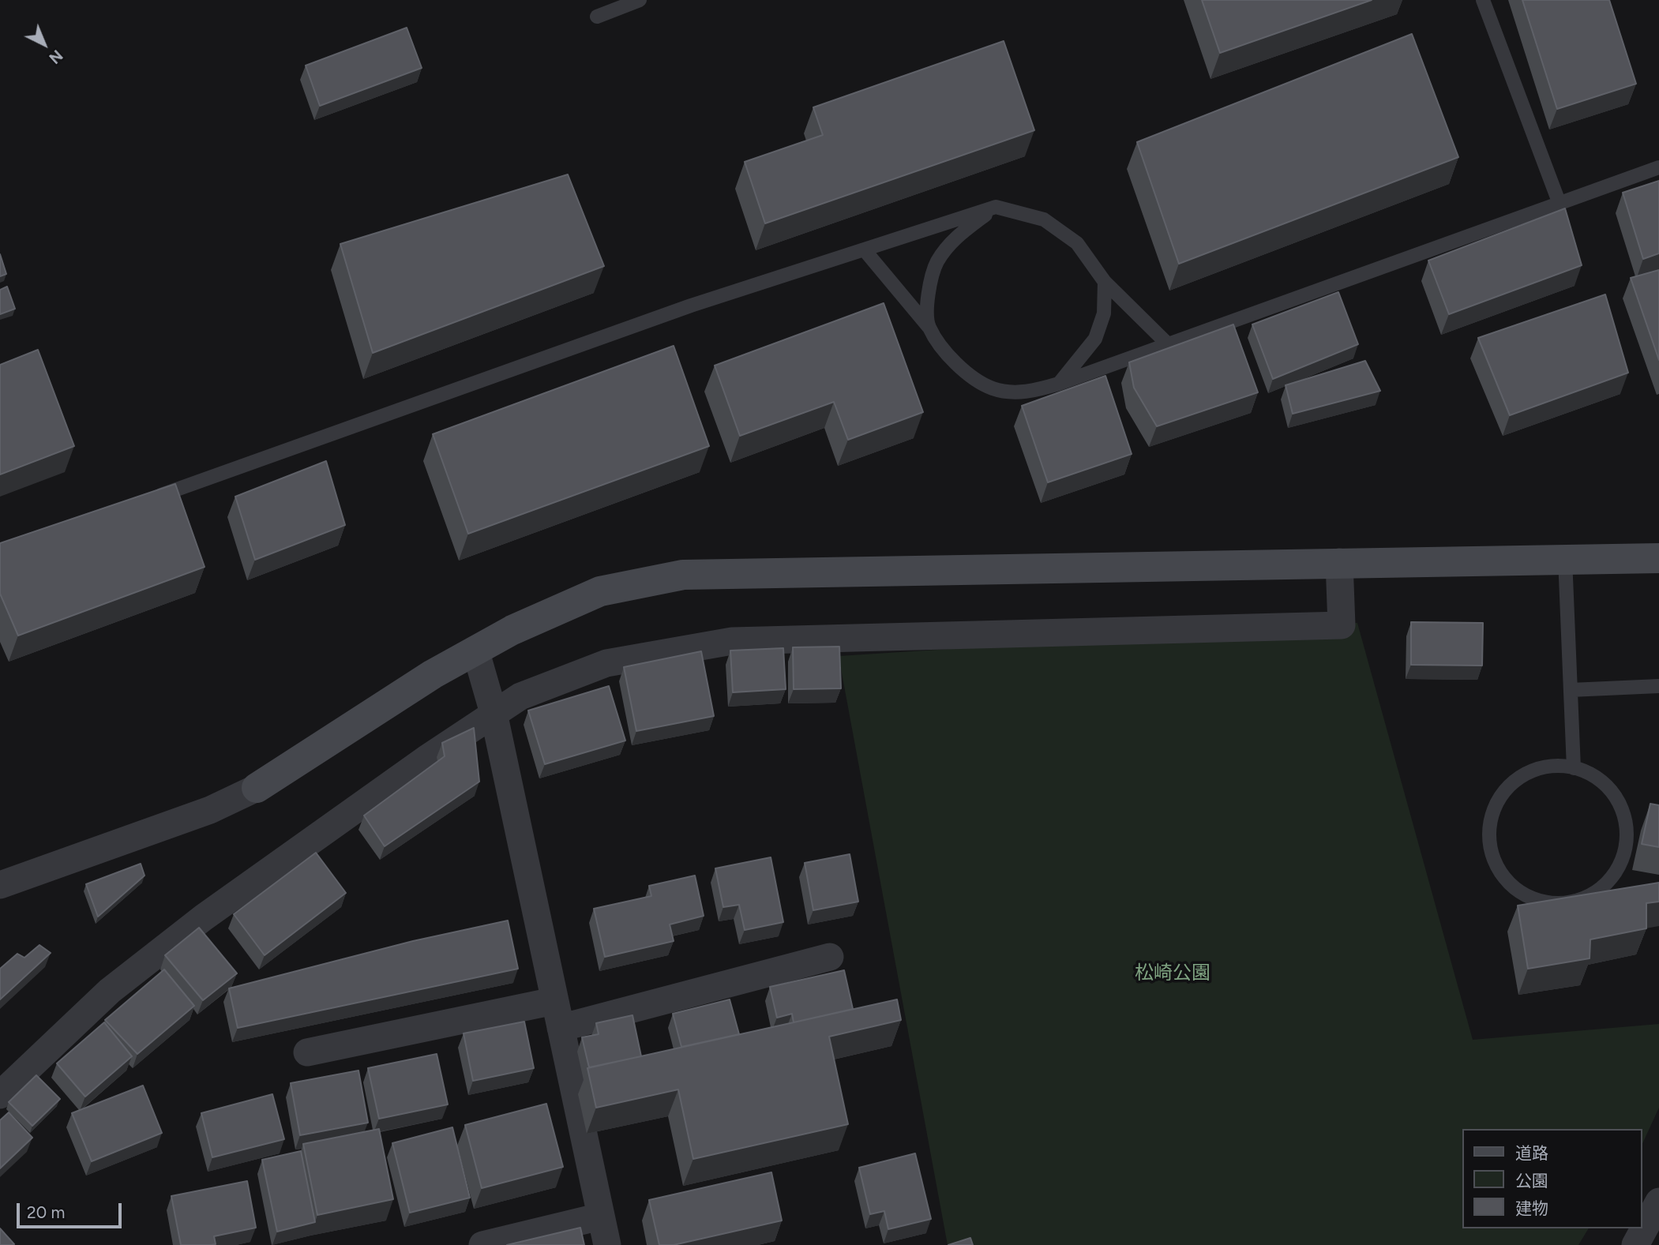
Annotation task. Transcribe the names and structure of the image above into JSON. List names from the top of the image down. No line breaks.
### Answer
{"parks":["松崎公園"],"legend":["道路","公園","建物"],"scale_bar":"20 m","north":"bottom right"}
